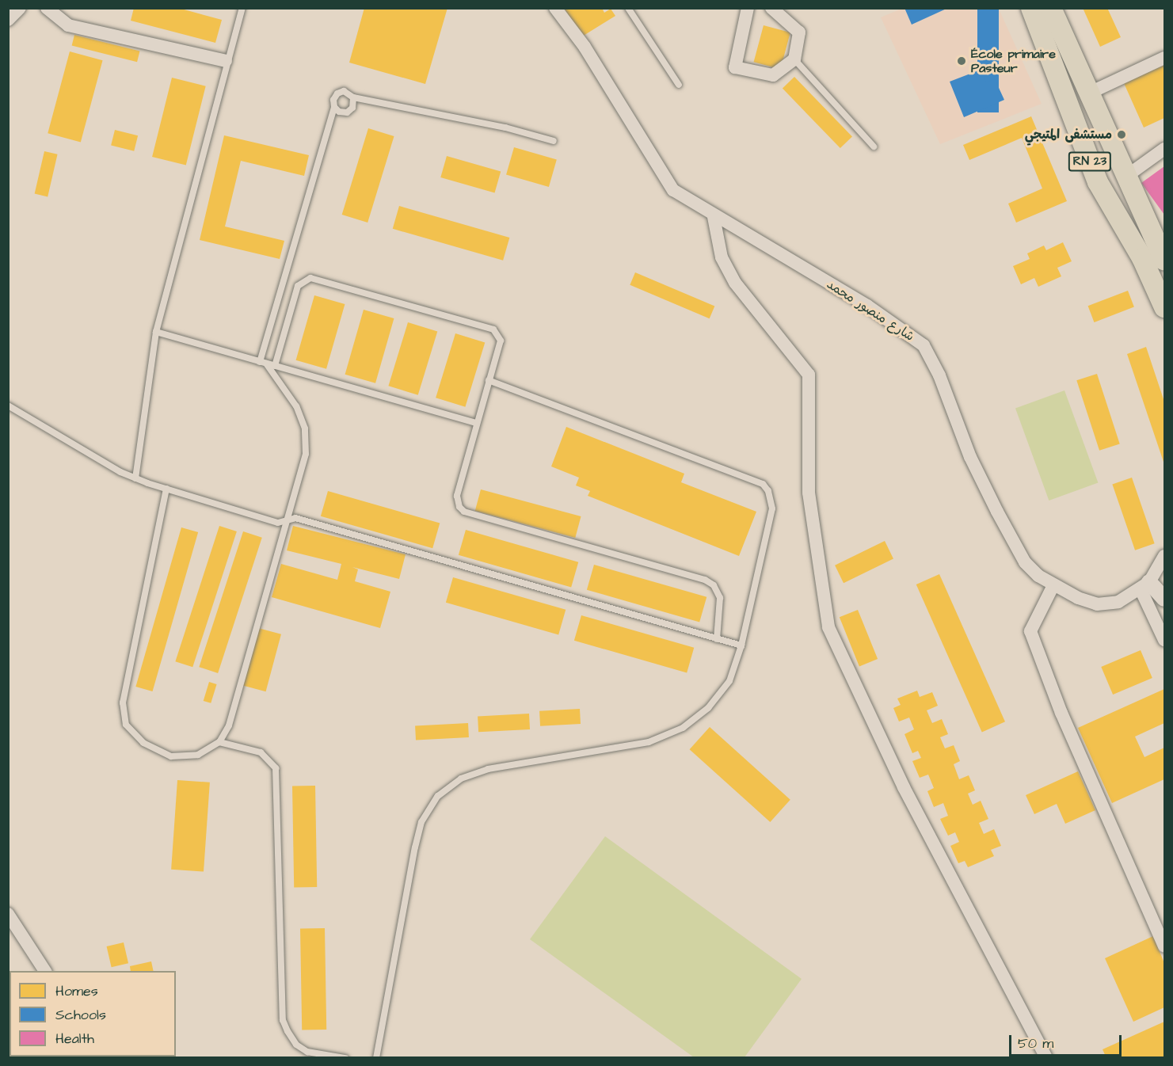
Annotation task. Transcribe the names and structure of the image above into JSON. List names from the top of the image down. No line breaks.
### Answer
{"streets":{"main road":["RN 23"],"street":["شارع منصور محمد"]},"places":["École primaire Pasteur","مستشفى المتيجي"],"legend":["Homes","Schools","Health"],"scale_bar":"50 m"}
